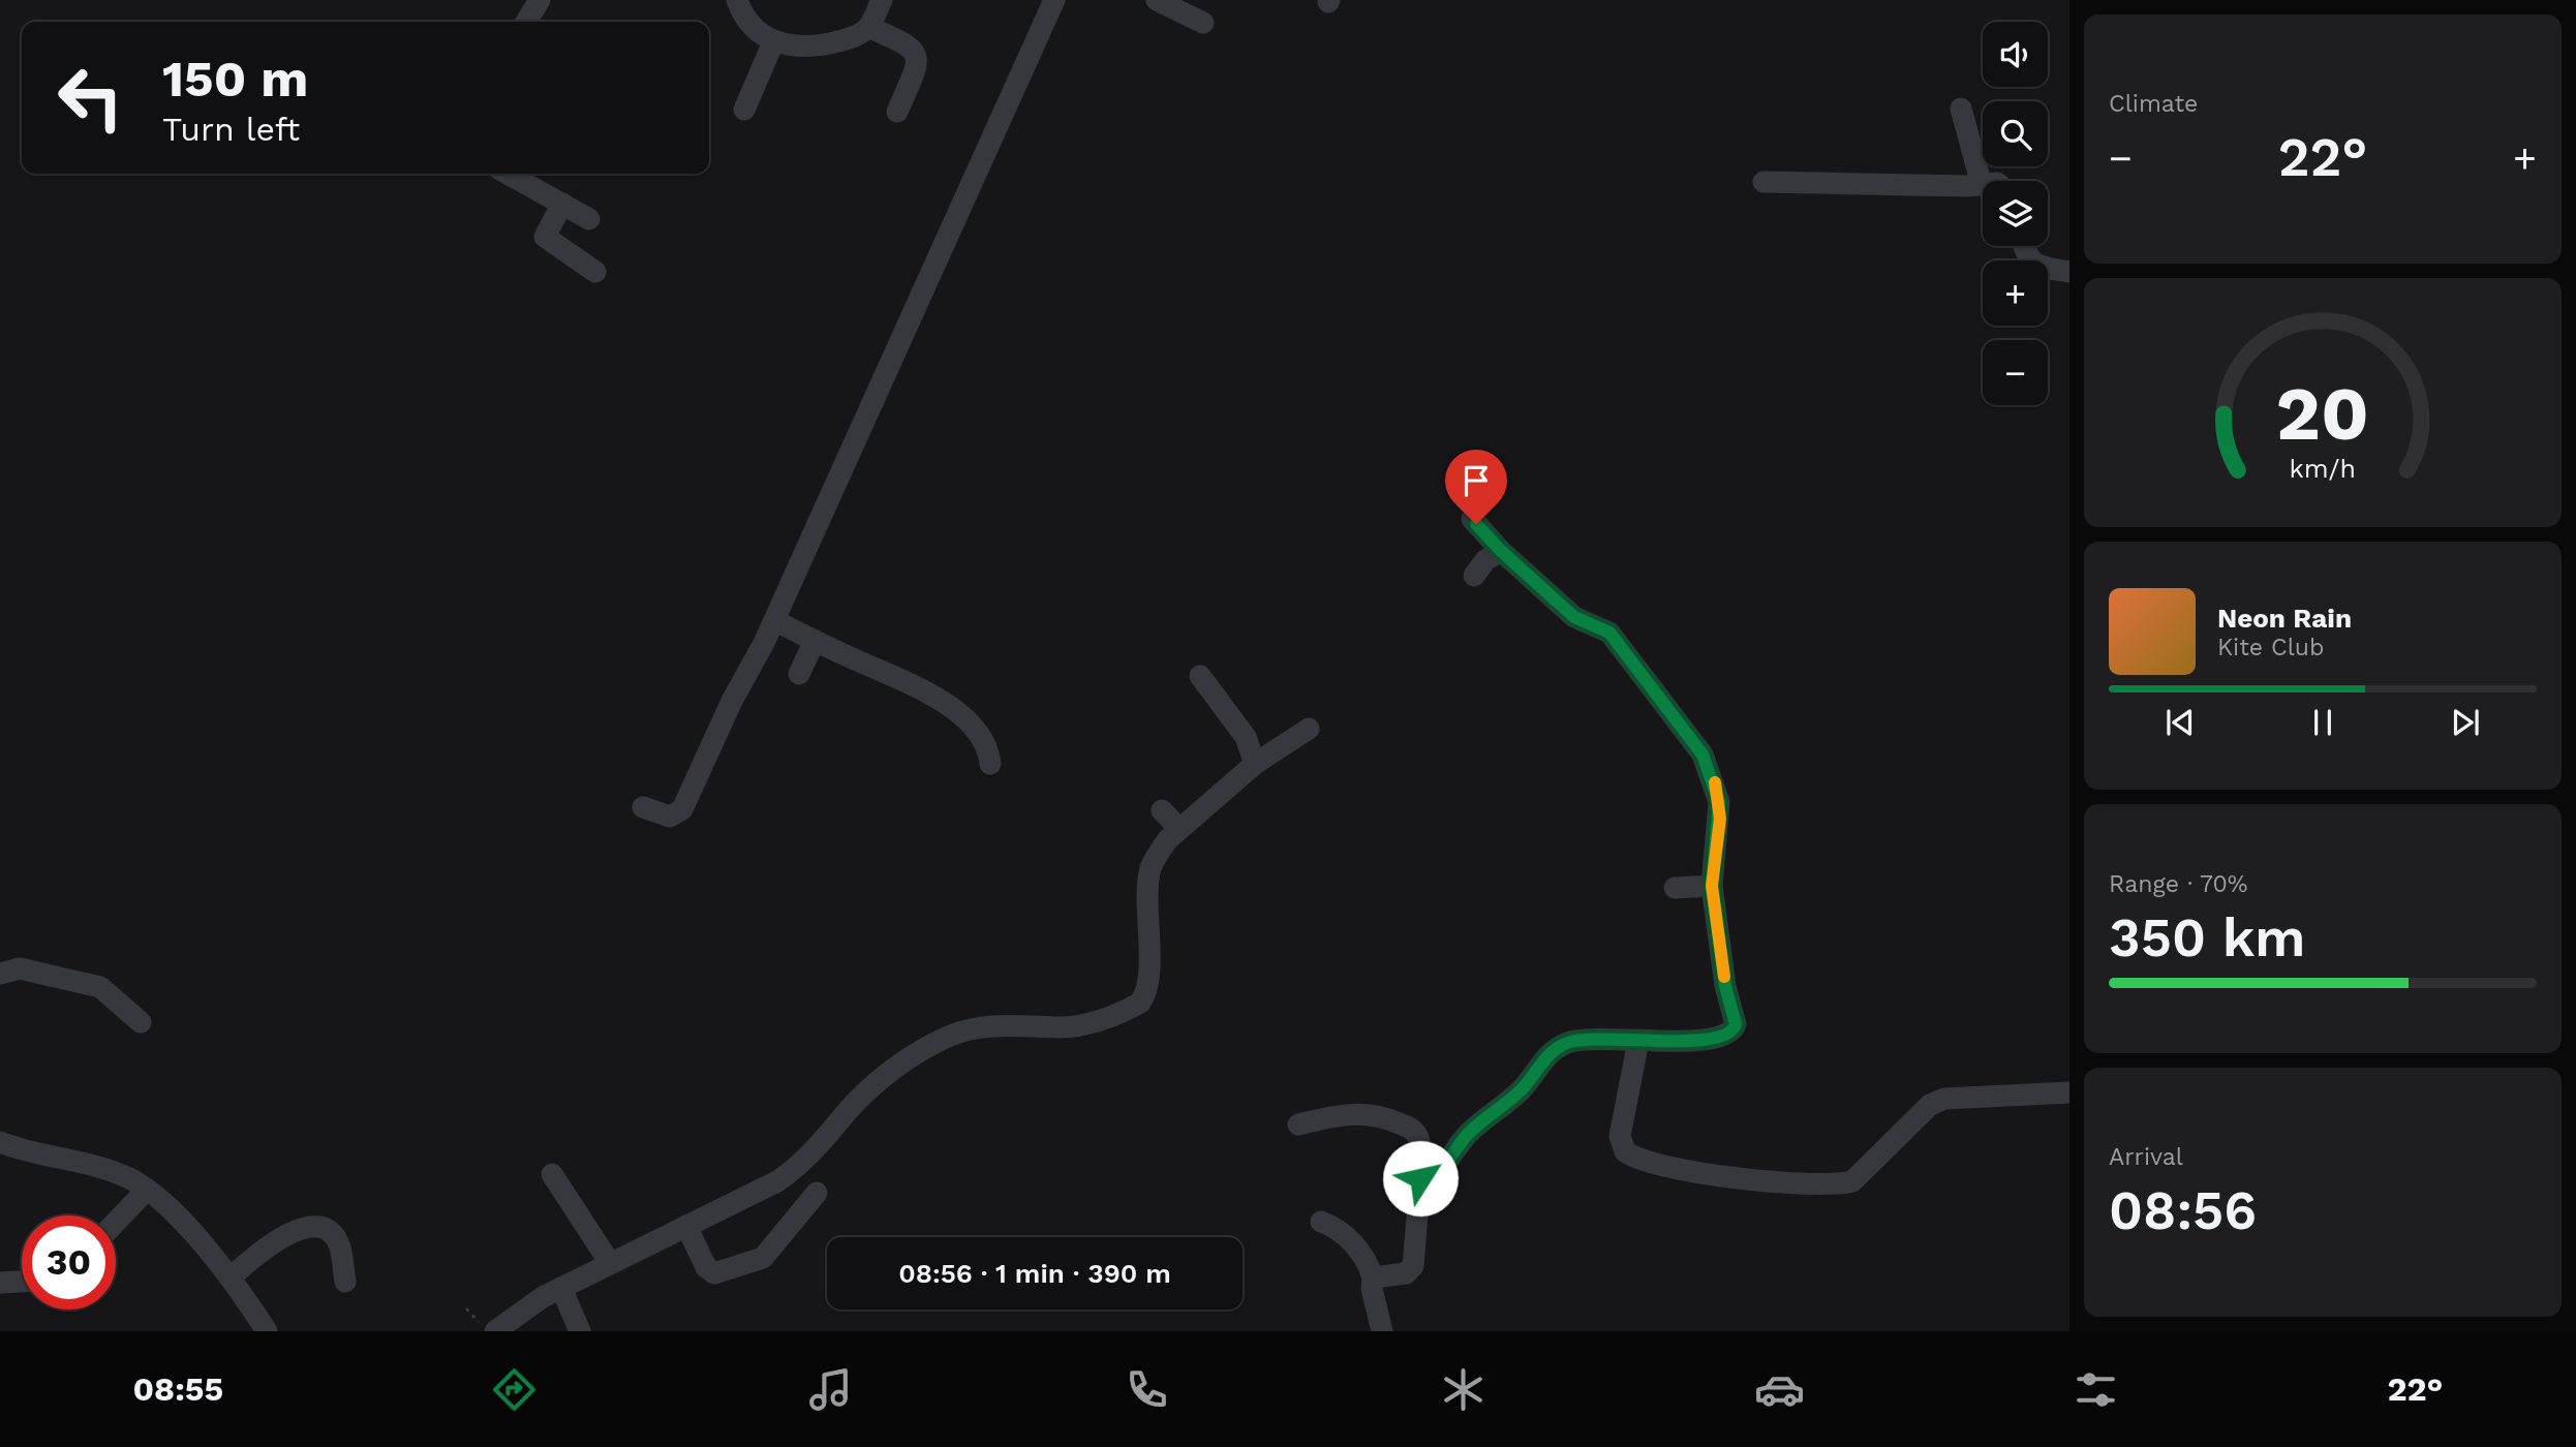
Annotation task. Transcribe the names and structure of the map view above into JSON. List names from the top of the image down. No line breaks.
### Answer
{"page":{"tile":["Climate",["Range · 70%","350 km"],["Arrival","08:56"]],"map_buttons":["+","−"],"turn":["150 m","Turn left"],"heat":["−","22°","+"],"song":["Neon Rain","Kite Club"],"limit":"30","trip":"08:56 · 1 min · 390 m","tabs":["08:55","22°"],"gauge":["20","km/h"]}}
